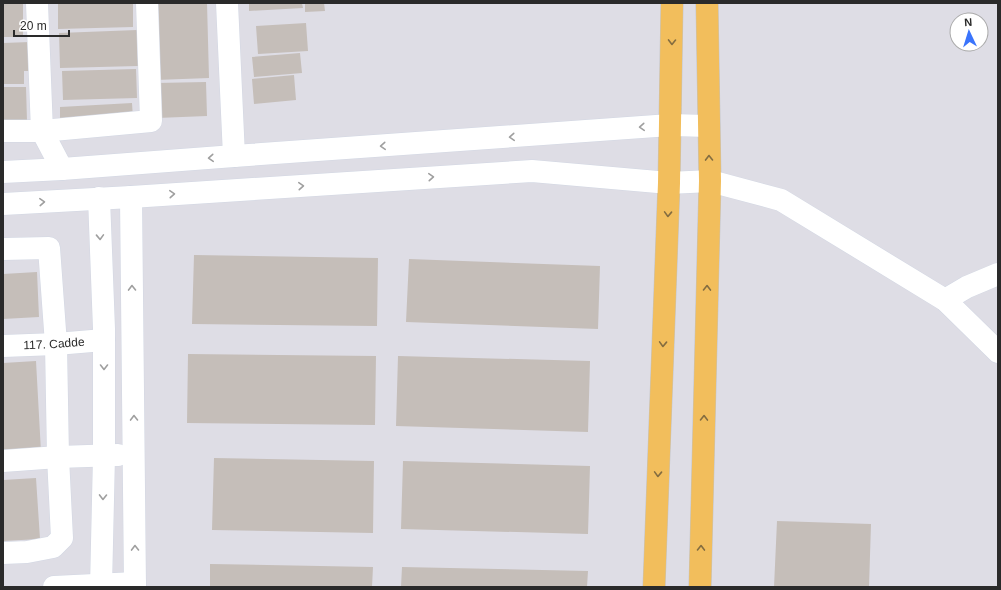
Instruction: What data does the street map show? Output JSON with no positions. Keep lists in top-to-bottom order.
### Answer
{
  "streets": {
    "street": ["117. Cadde"]
  },
  "scale_bar": "20 m",
  "north": "top"
}
